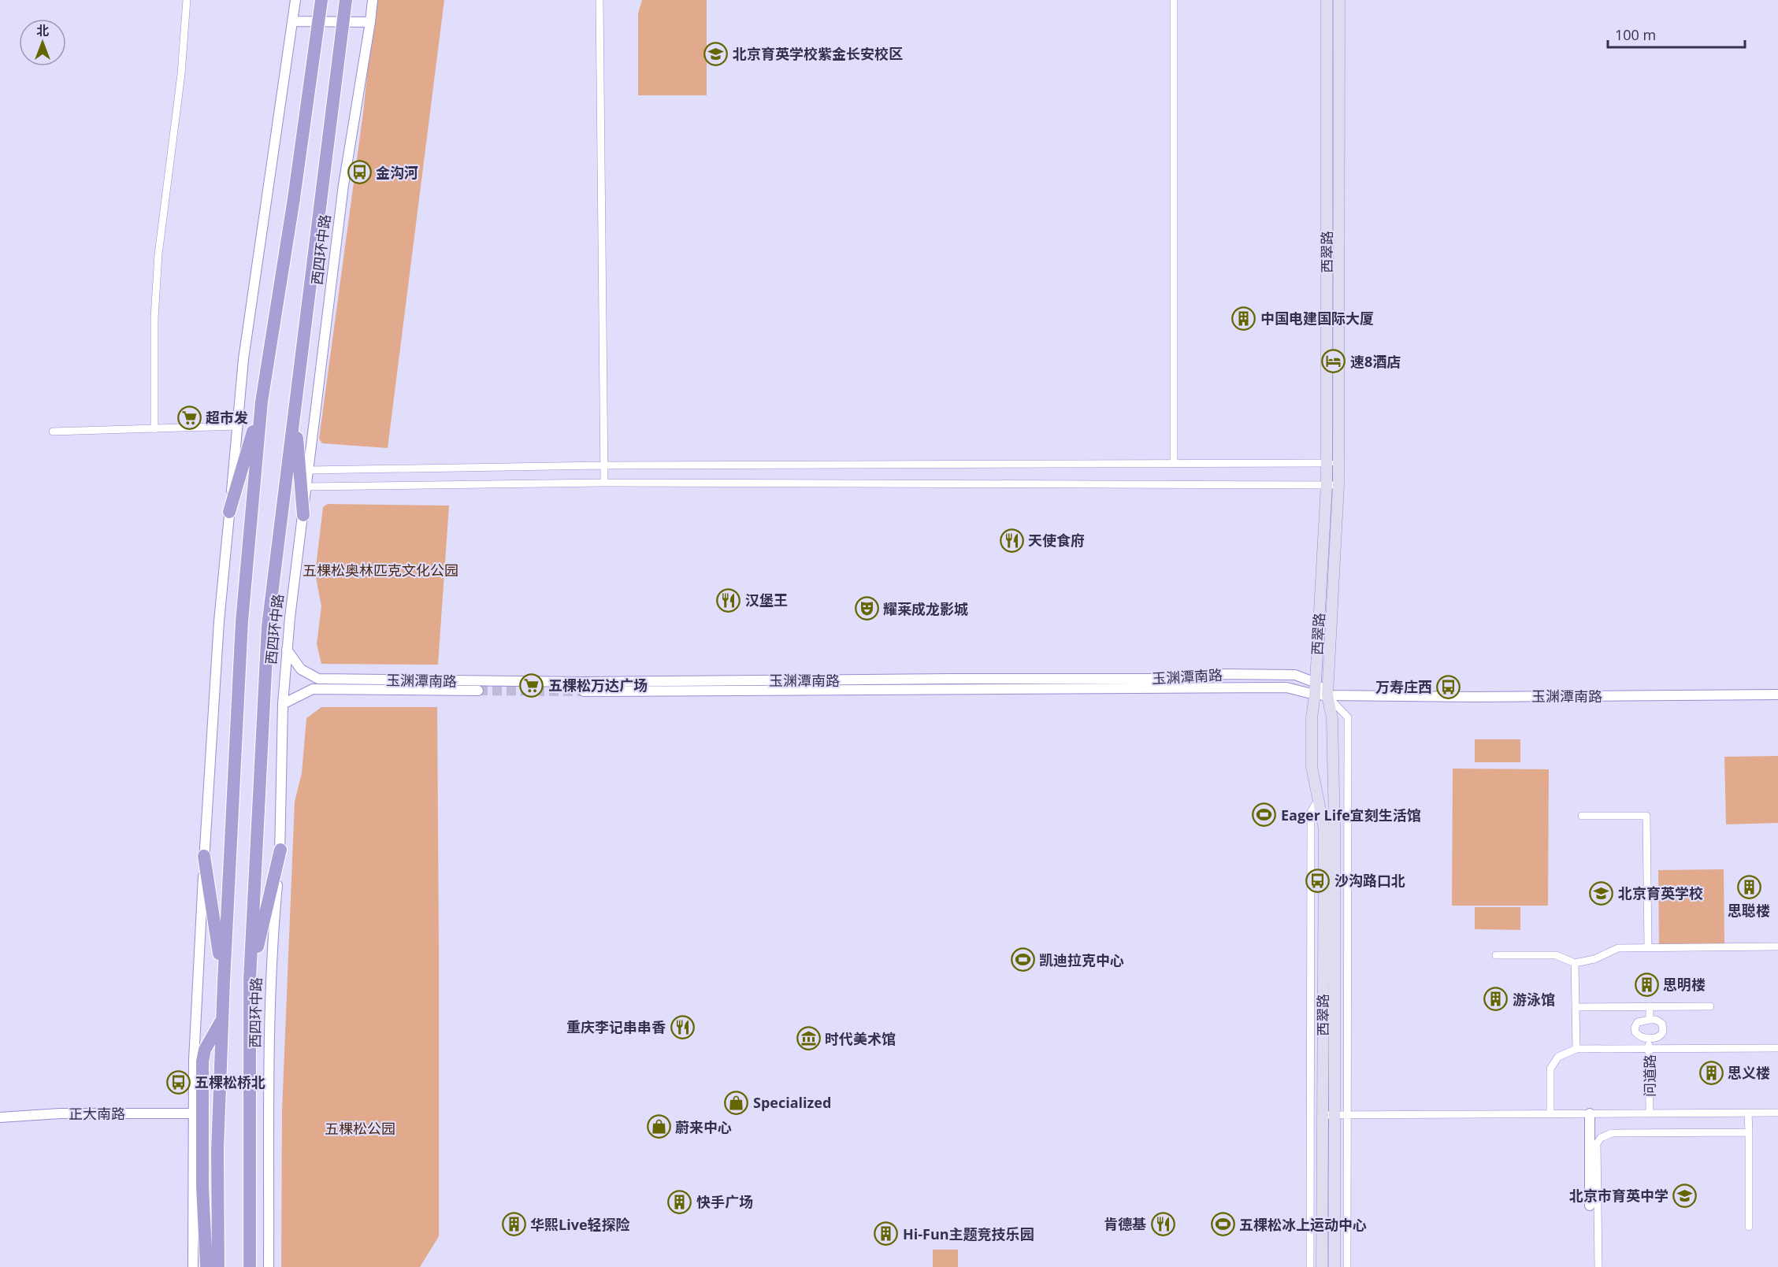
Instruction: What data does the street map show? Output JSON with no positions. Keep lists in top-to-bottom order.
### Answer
{
  "streets": {
    "highway": ["西四环中路"],
    "main road": ["西翠路"],
    "street": ["玉渊潭南路", "问道路", "正大南路"]
  },
  "crossings": [
    ["西四环中路", "玉渊潭南路"],
    ["西翠路", "玉渊潭南路"]
  ],
  "parks": ["五棵松奥林匹克文化公园", "五棵松公园"],
  "places": {
    "school or university": ["北京育英学校紫金长安校区", "北京育英学校", "北京市育英中学"],
    "bus stop": [
      "金沟河",
      "万寿庄西",
      "沙沟路口北",
      "五棵松桥北"
    ],
    "building": [
      "中国电建国际大厦",
      "思聪楼",
      "思明楼",
      "游泳馆",
      "思义楼",
      "快手广场",
      "华熙Live轻探险",
      "Hi-Fun主题竞技乐园"
    ],
    "hotel": ["速8酒店"],
    "supermarket": ["超市发", "五棵松万达广场"],
    "restaurant": [
      "天使食府",
      "汉堡王",
      "重庆李记串串香",
      "肯德基"
    ],
    "theatre": ["耀莱成龙影城"],
    "sports": ["Eager Life宜刻生活馆", "凯迪拉克中心", "五棵松冰上运动中心"],
    "museum": ["时代美术馆"],
    "shop": ["Specialized", "蔚来中心"]
  },
  "scale_bar": "100 m",
  "north": "top"
}
